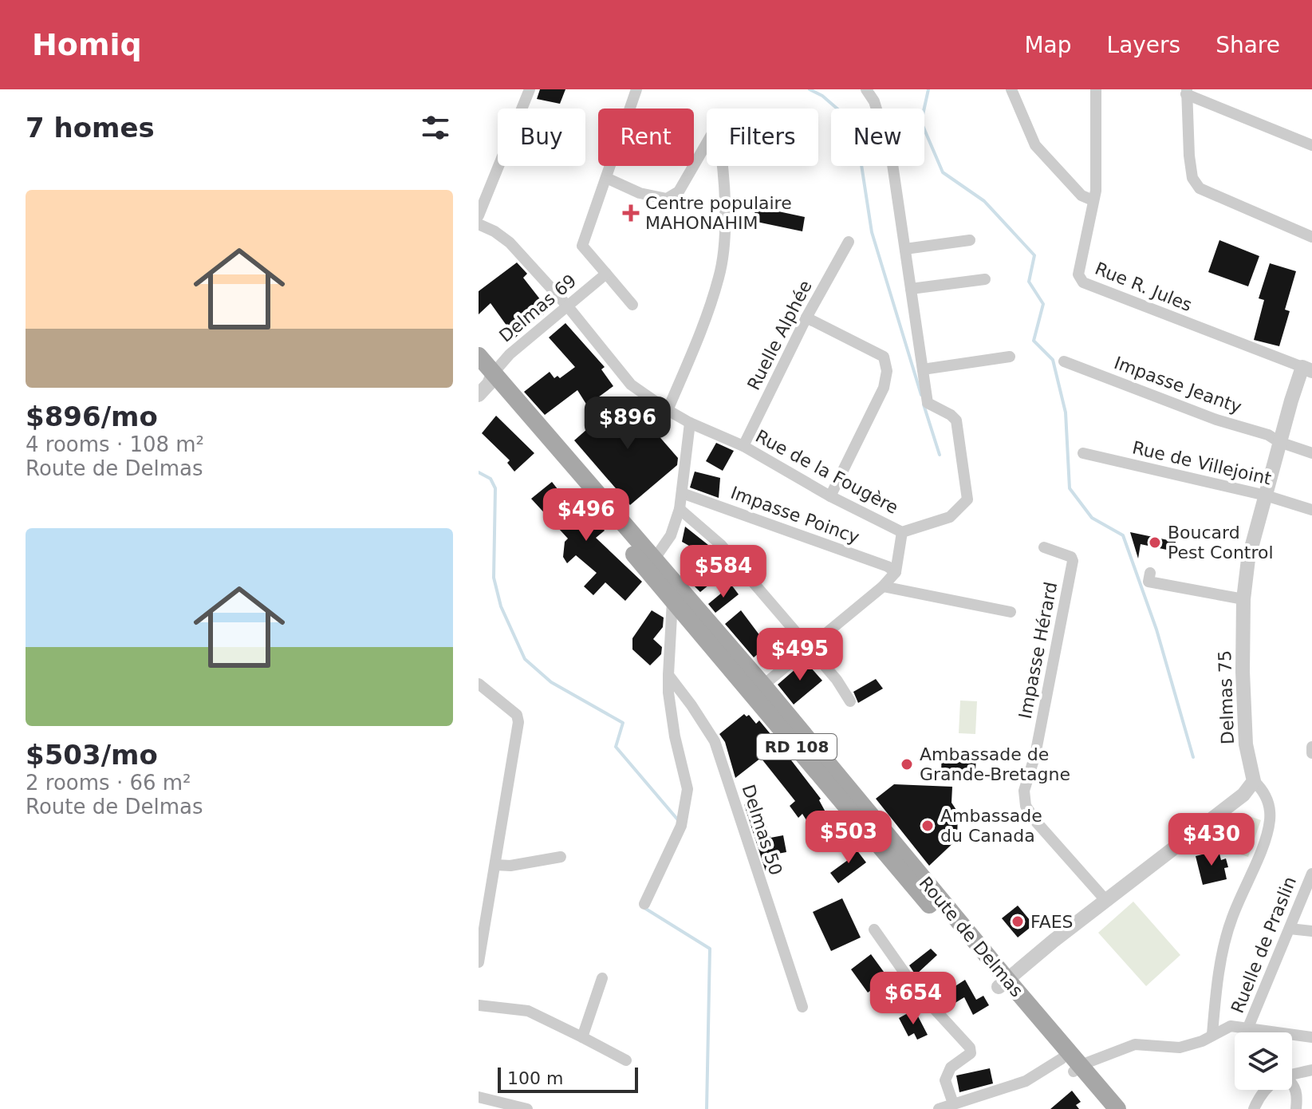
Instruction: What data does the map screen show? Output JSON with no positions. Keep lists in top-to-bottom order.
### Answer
{
  "streets": {
    "main road": ["RD 108", "Route de Delmas"],
    "street": [
      "Rue R. Jules",
      "Delmas 69",
      "Ruelle Alphée",
      "Impasse Jeanty",
      "Rue de Villejoint",
      "Rue de la Fougère",
      "Impasse Poincy",
      "Impasse Hérard",
      "Delmas 75",
      "Delmas 50",
      "Ruelle de Praslin"
    ]
  },
  "crossings": [
    ["Rue R. Jules", "Delmas 75"],
    ["Delmas 69", "Rue de la Fougère"],
    ["Delmas 69", "Route de Delmas"],
    ["Ruelle Alphée", "Rue de la Fougère"],
    ["Impasse Jeanty", "Delmas 75"],
    ["Rue de Villejoint", "Delmas 75"]
  ],
  "places": {
    "health": ["Centre populaire MAHONAHIM"],
    "other": [
      "Boucard Pest Control",
      "Ambassade de Grande-Bretagne",
      "Ambassade du Canada",
      "FAES"
    ]
  },
  "scale_bar": "100 m",
  "page": {
    "header": "Homiq",
    "nav": ["Map", "Layers", "Share"],
    "heading": "7 homes",
    "chip": [
      "Buy",
      "Rent",
      "Filters",
      "New"
    ],
    "list": [
      {
        "name": "$896/mo",
        "note": "4 rooms · 108 m² · Route de Delmas"
      },
      {
        "name": "$503/mo",
        "note": "2 rooms · 66 m² · Route de Delmas"
      }
    ],
    "price": [
      "$896",
      "$496",
      "$584",
      "$495",
      "$503",
      "$430",
      "$654"
    ],
    "scale": "100 m"
  }
}
